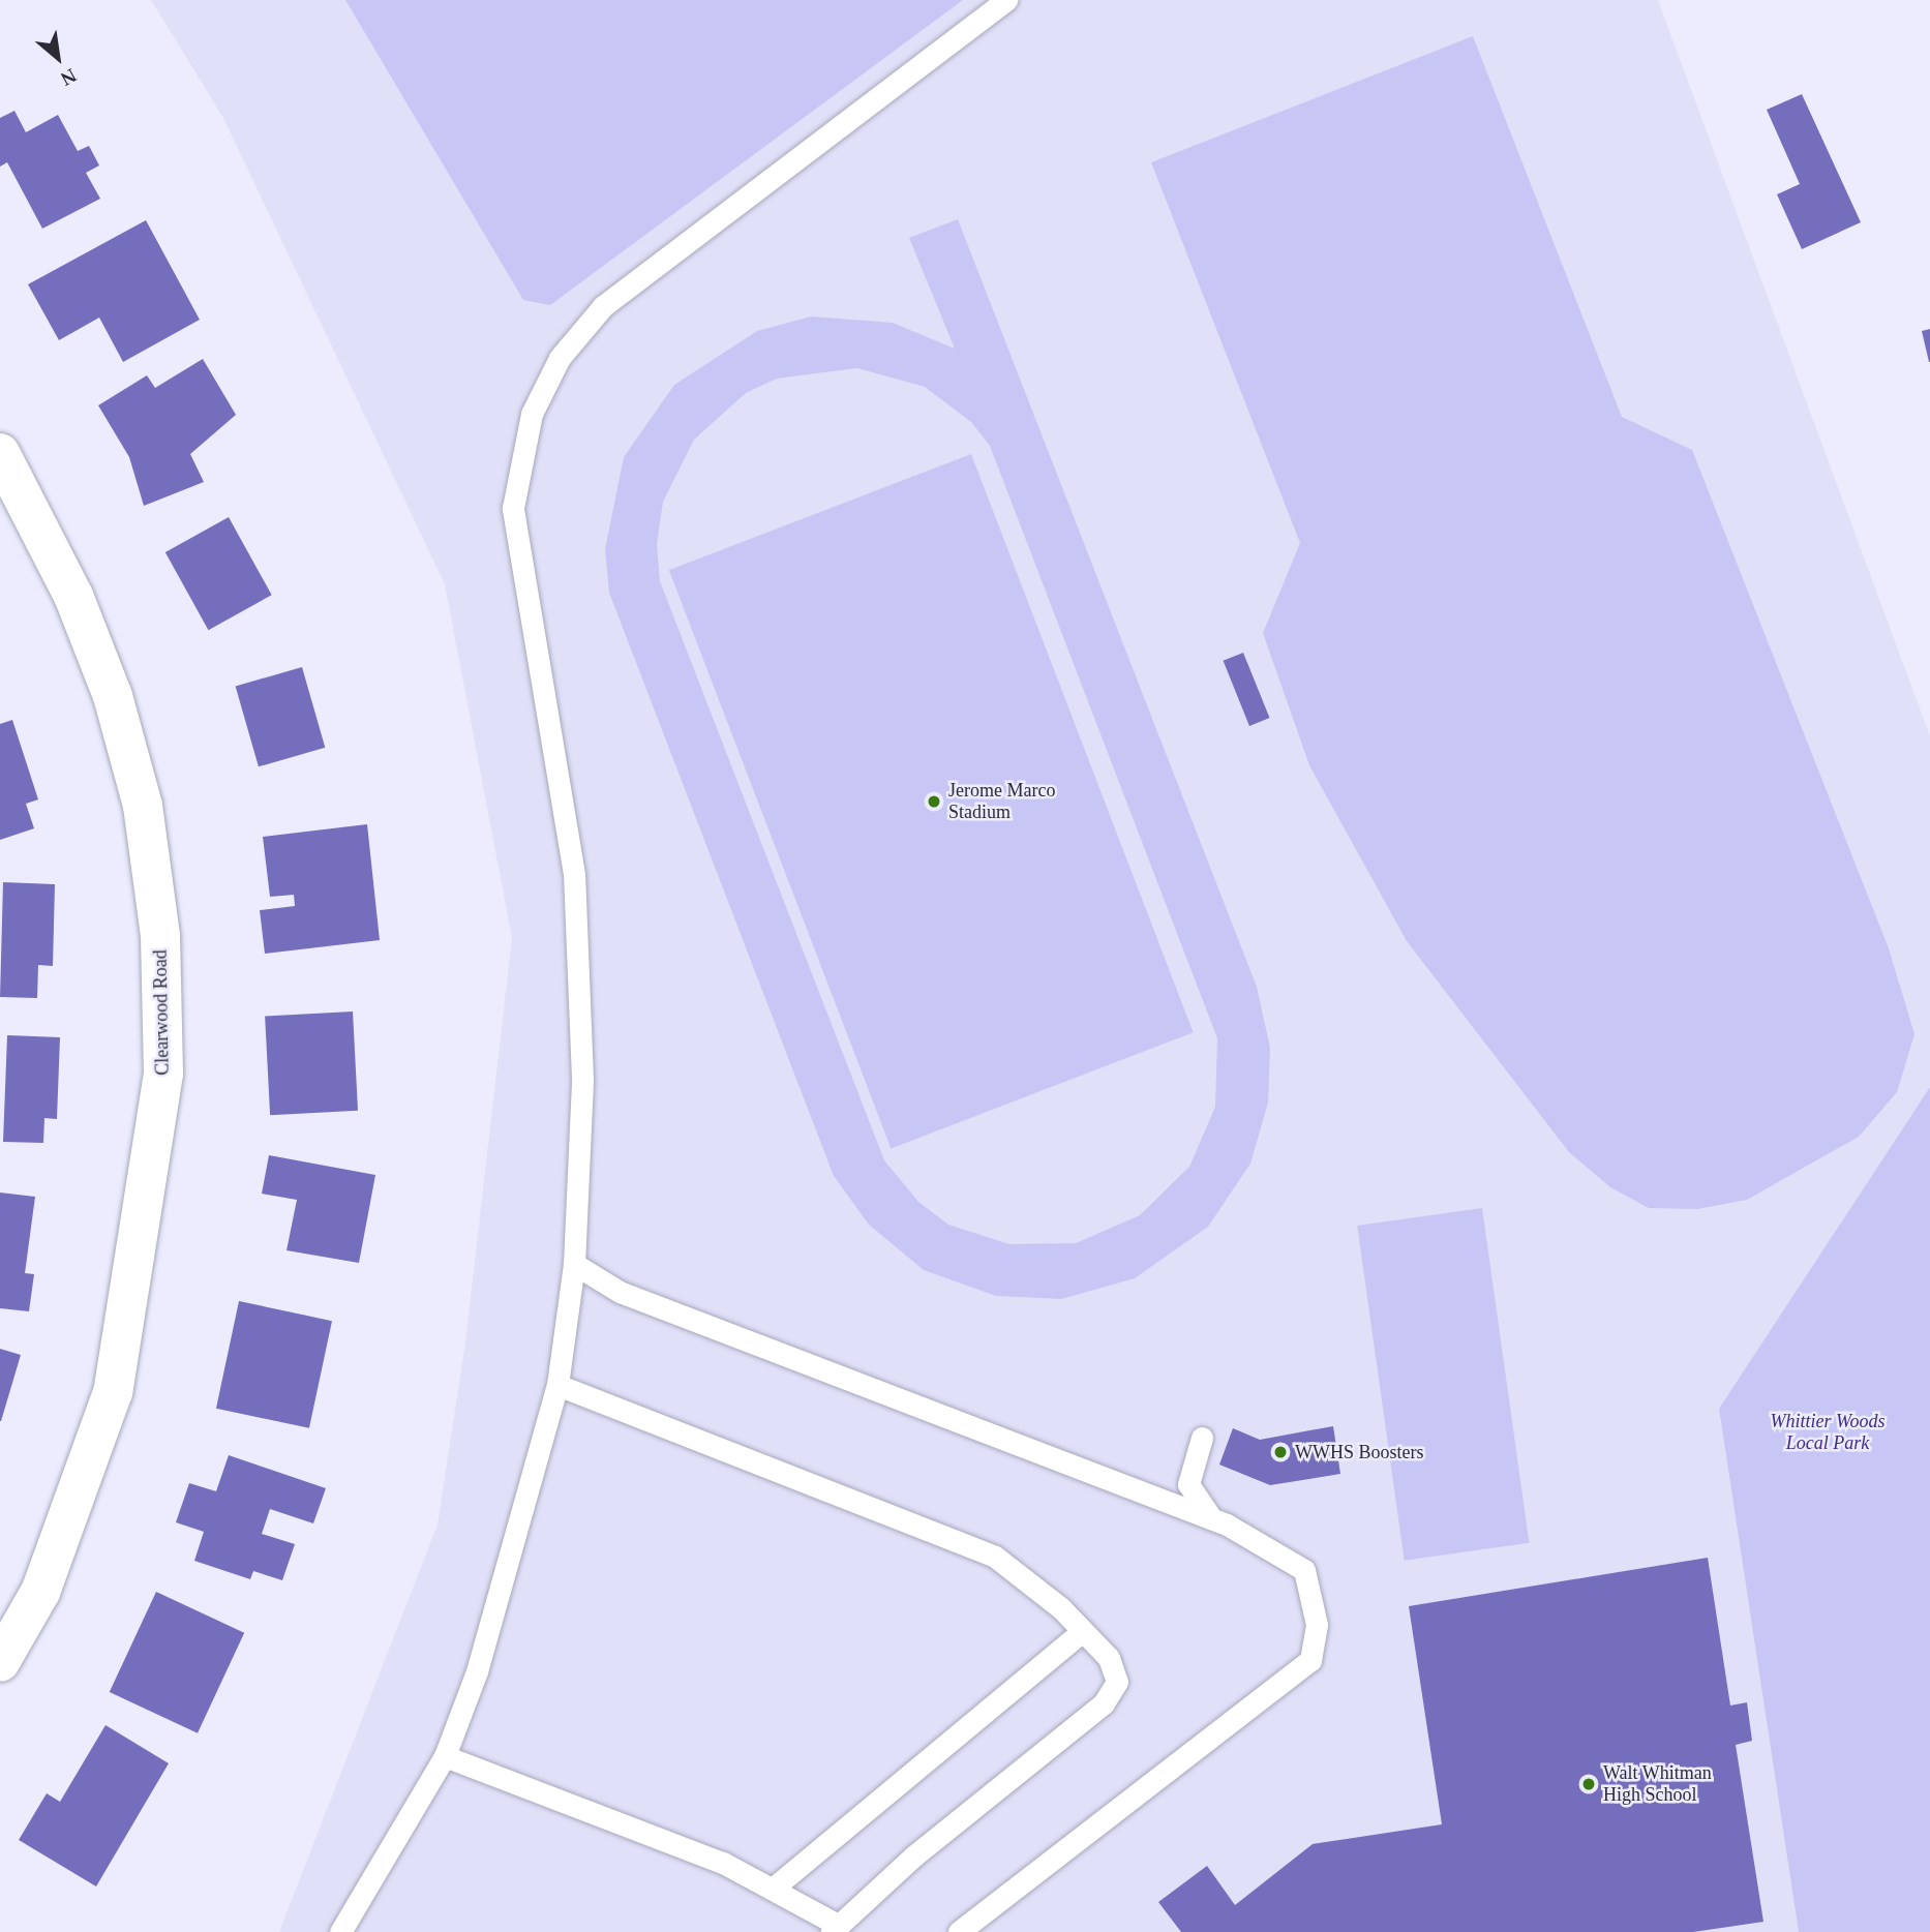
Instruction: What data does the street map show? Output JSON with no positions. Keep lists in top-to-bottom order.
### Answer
{
  "streets": {
    "street": ["Clearwood Road"]
  },
  "parks": ["Whittier Woods Local Park"],
  "places": ["Jerome Marco Stadium", "WWHS Boosters", "Walt Whitman High School"],
  "north": "bottom right"
}
